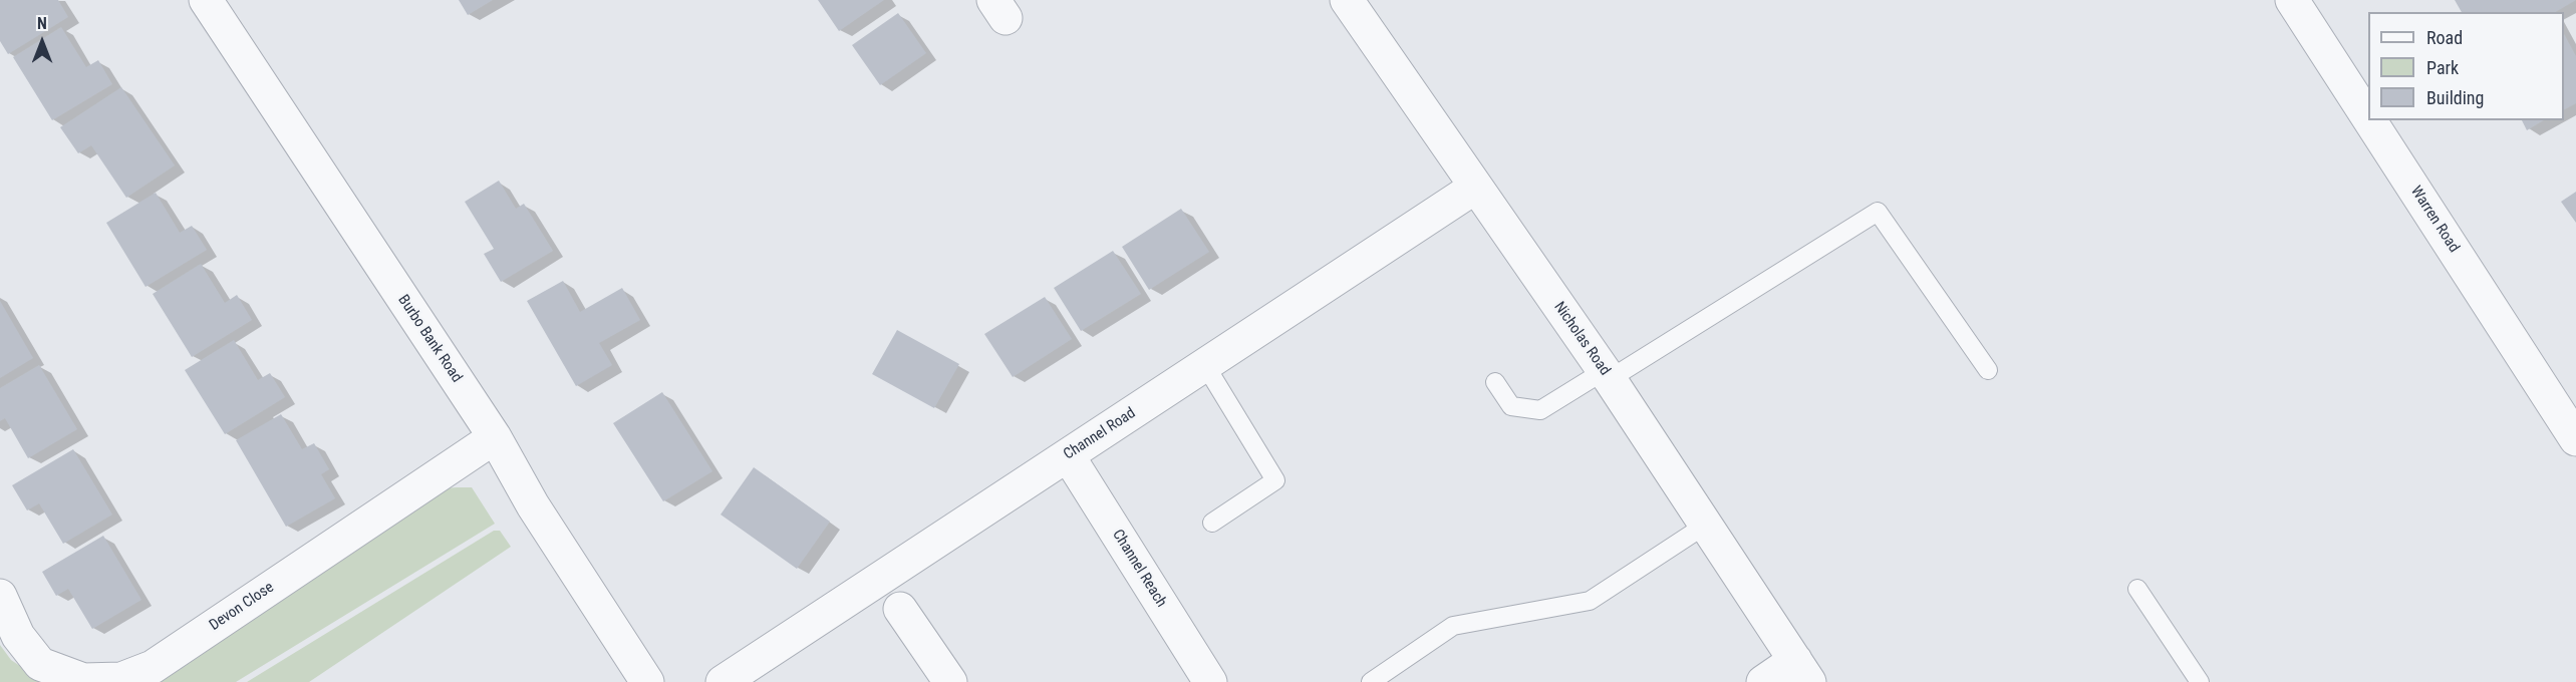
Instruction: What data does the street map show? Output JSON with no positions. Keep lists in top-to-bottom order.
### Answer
{
  "streets": {
    "street": [
      "Warren Road",
      "Burbo Bank Road",
      "Nicholas Road",
      "Channel Road",
      "Channel Reach",
      "Devon Close"
    ]
  },
  "crossings": [
    ["Burbo Bank Road", "Devon Close"],
    ["Nicholas Road", "Channel Road"],
    ["Channel Road", "Channel Reach"]
  ],
  "legend": ["Road", "Park", "Building"],
  "north": "top"
}
